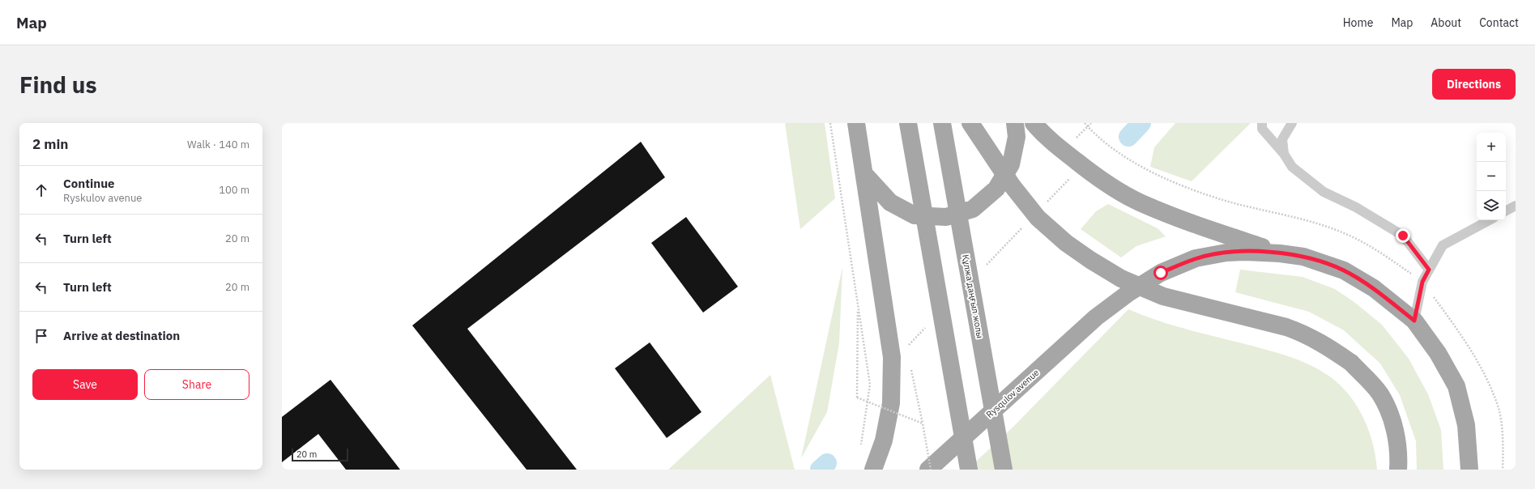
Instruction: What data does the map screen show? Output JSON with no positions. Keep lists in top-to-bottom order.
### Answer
{
  "streets": {
    "main road": ["Құлжа даңғыл жолы"]
  },
  "scale_bar": "20 m",
  "page": {
    "header": "Map",
    "nav": [
      "Home",
      "Map",
      "About",
      "Contact"
    ],
    "buttons": [
      "Directions",
      ["Save", "Share"]
    ],
    "title": "Find us",
    "heading": ["2 min", "Walk · 140 m"],
    "map_buttons": ["+", "−"],
    "list": [
      ["Continue", "Ryskulov avenue", "100 m"],
      ["Turn left", "20 m"],
      ["Turn left", "20 m"],
      "Arrive at destination"
    ],
    "scale": "20 m"
  }
}
